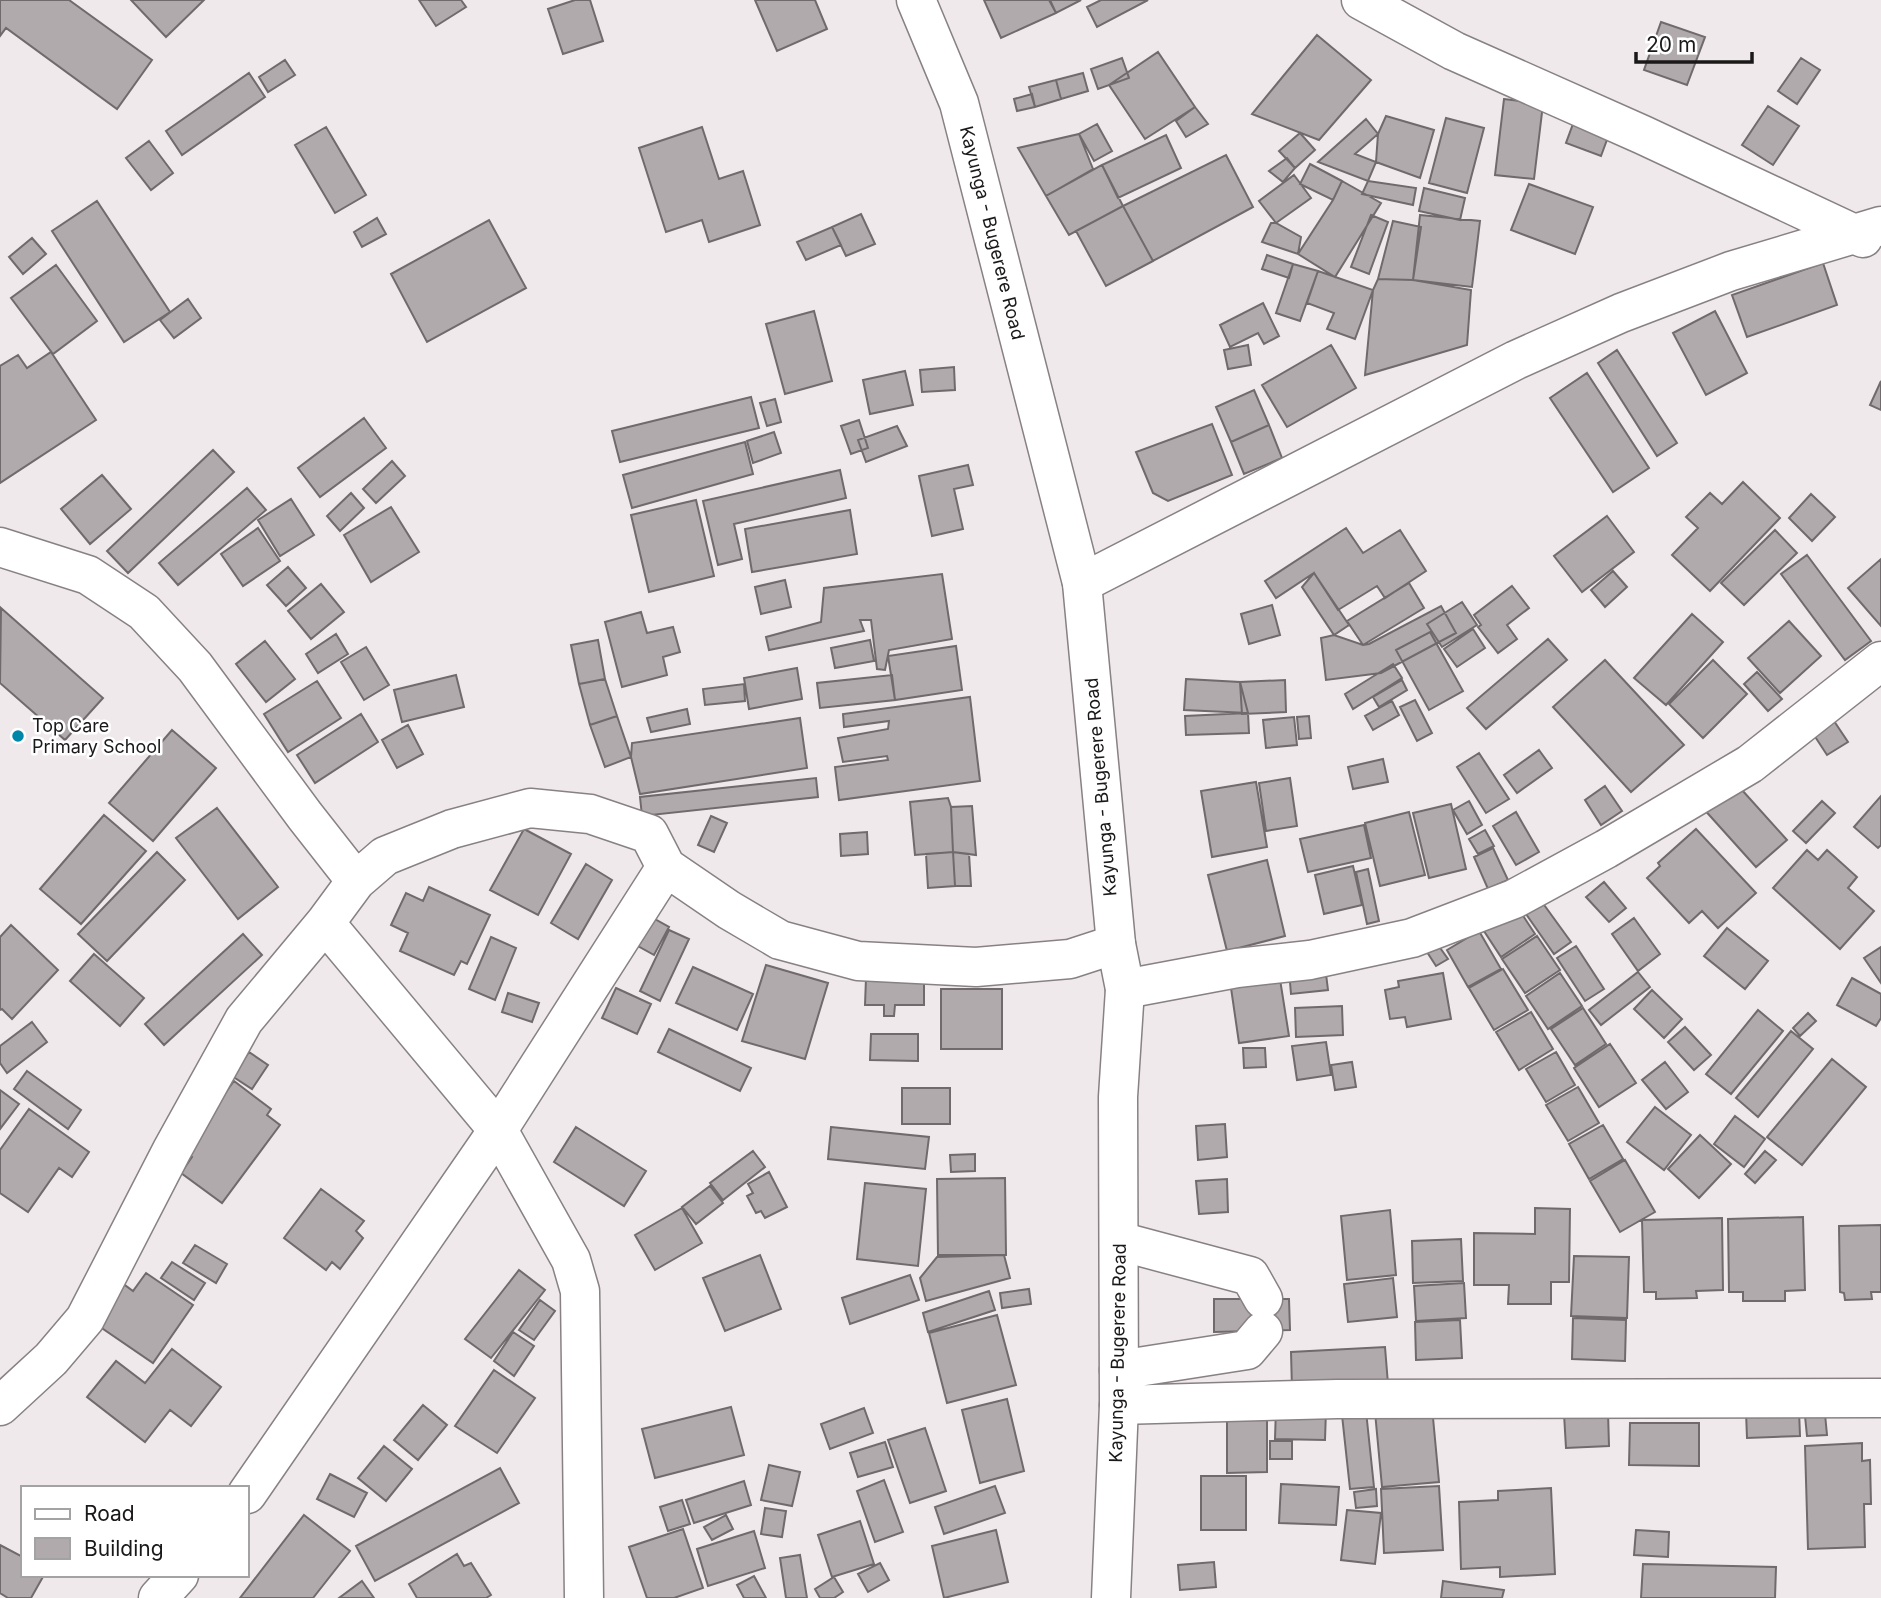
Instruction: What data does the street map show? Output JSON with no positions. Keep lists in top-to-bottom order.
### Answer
{
  "streets": {
    "street": ["Kayunga - Bugerere Road"]
  },
  "places": ["Top Care Primary School"],
  "legend": ["Road", "Building"],
  "scale_bar": "20 m"
}
